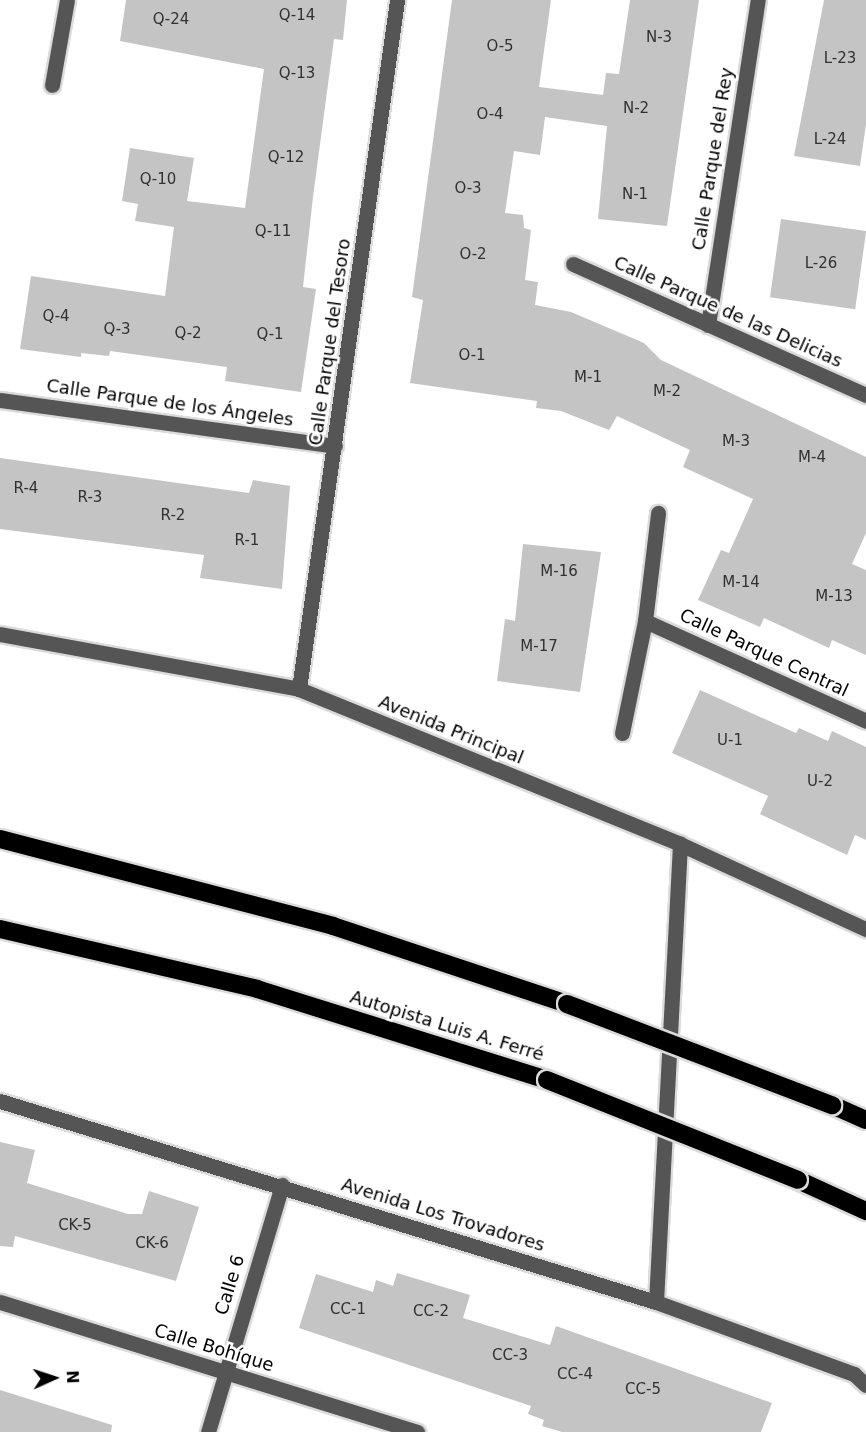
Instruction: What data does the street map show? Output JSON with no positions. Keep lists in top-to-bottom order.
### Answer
{
  "streets": {
    "highway": ["Autopista Luis A. Ferré"],
    "street": [
      "Calle Parque del Rey",
      "Calle Parque de las Delicias",
      "Calle Parque del Tesoro",
      "Calle Parque de los Ángeles",
      "Calle Parque Central",
      "Avenida Principal",
      "Avenida Los Trovadores",
      "Calle 6",
      "Calle Bohíque"
    ]
  },
  "crossings": [
    ["Calle Parque del Rey", "Calle Parque de las Delicias"],
    ["Calle Parque del Tesoro", "Calle Parque de los Ángeles"],
    ["Calle Parque del Tesoro", "Avenida Principal"],
    ["Avenida Los Trovadores", "Calle 6"],
    ["Calle 6", "Calle Bohíque"]
  ],
  "house_numbers": [
    "Q-14",
    "Q-24",
    "N-3",
    "O-5",
    "L-23",
    "Q-13",
    "N-2",
    "O-4",
    "L-24",
    "Q-12",
    "Q-10",
    "O-3",
    "N-1",
    "Q-11",
    "O-2",
    "L-26",
    "Q-4",
    "Q-3",
    "Q-2",
    "Q-1",
    "O-1",
    "M-1",
    "M-2",
    "M-3",
    "M-4",
    "R-4",
    "R-3",
    "R-2",
    "R-1",
    "M-16",
    "M-14",
    "M-13",
    "M-17",
    "U-1",
    "U-2",
    "CK-5",
    "CK-6",
    "CC-1",
    "CC-2",
    "CC-3",
    "CC-4",
    "CC-5"
  ],
  "north": "right"
}
